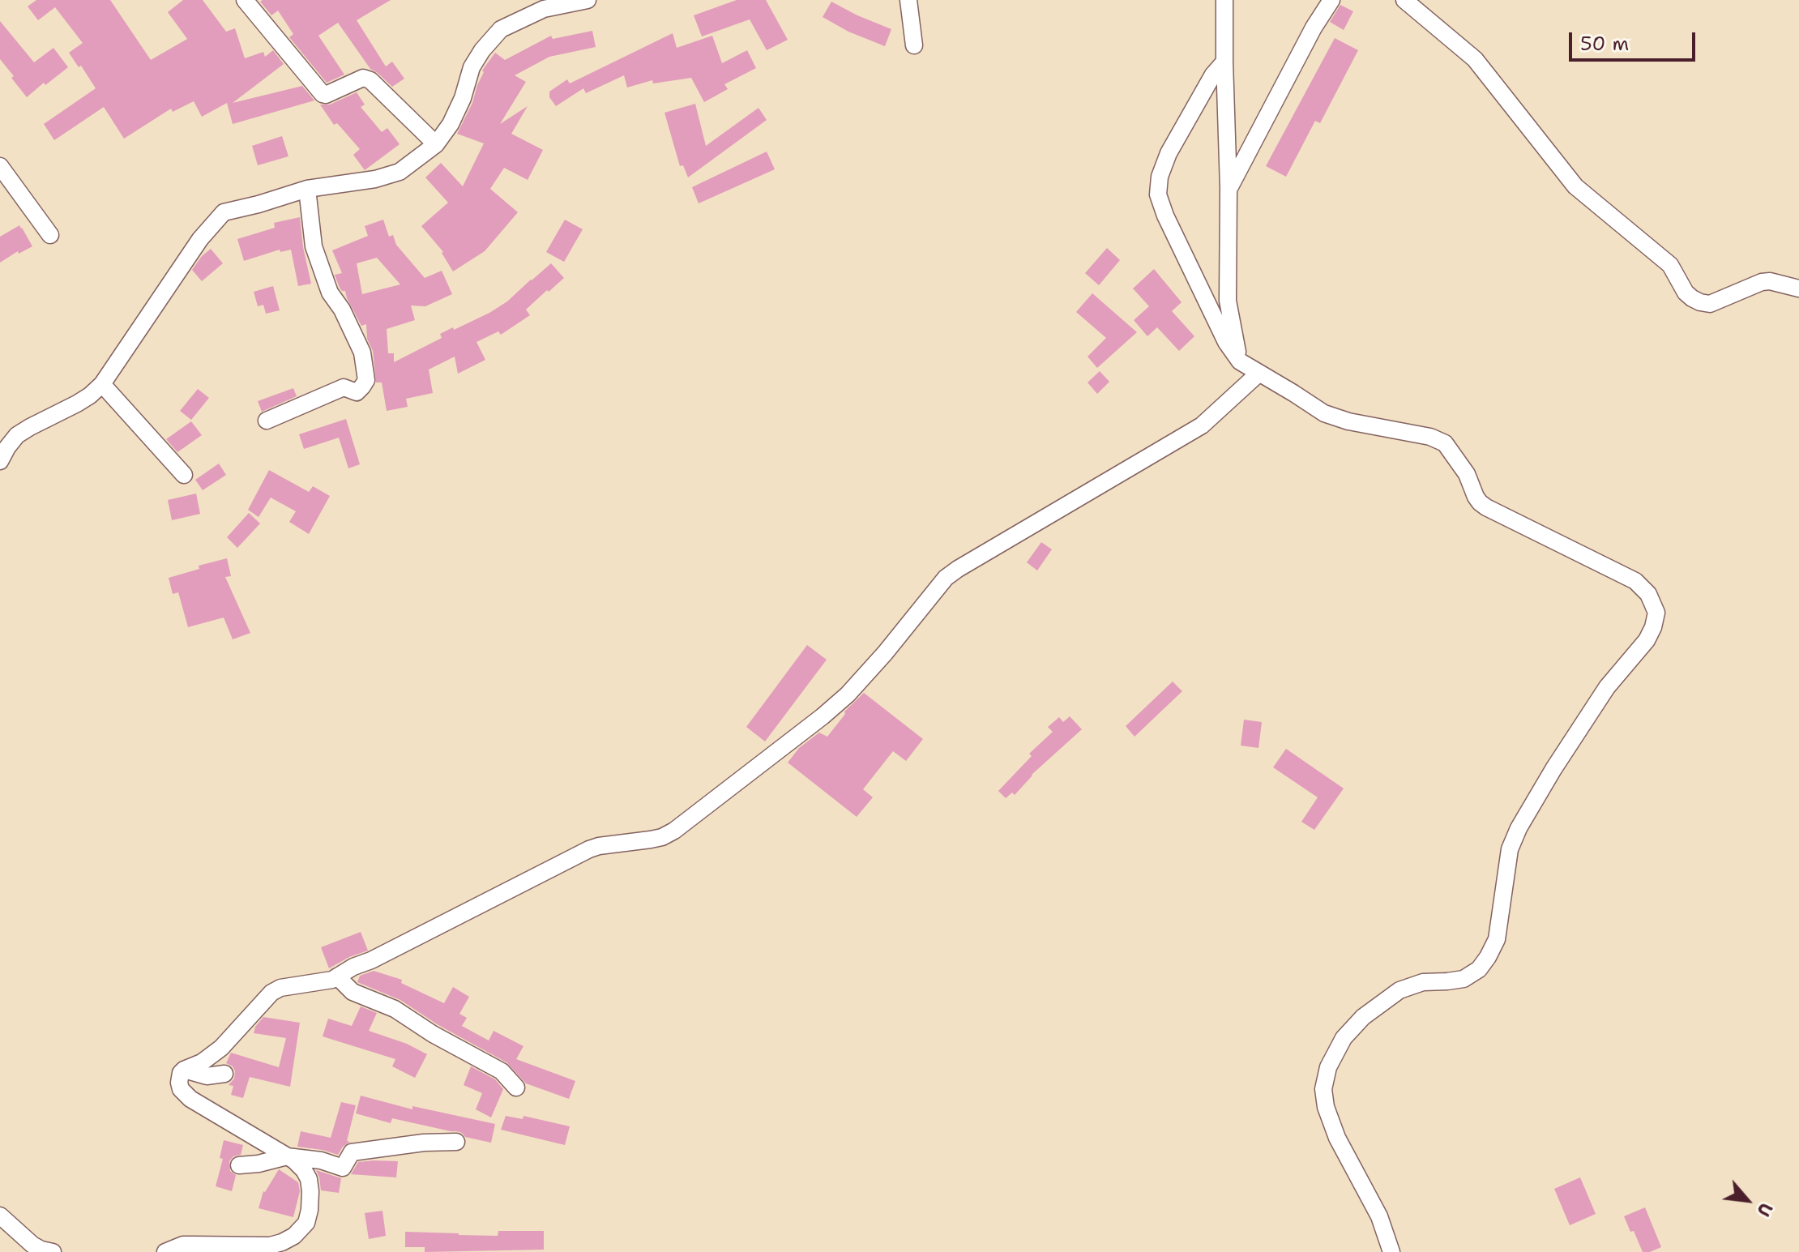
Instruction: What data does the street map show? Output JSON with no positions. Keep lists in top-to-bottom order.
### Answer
{
  "scale_bar": "50 m",
  "north": "bottom right"
}
